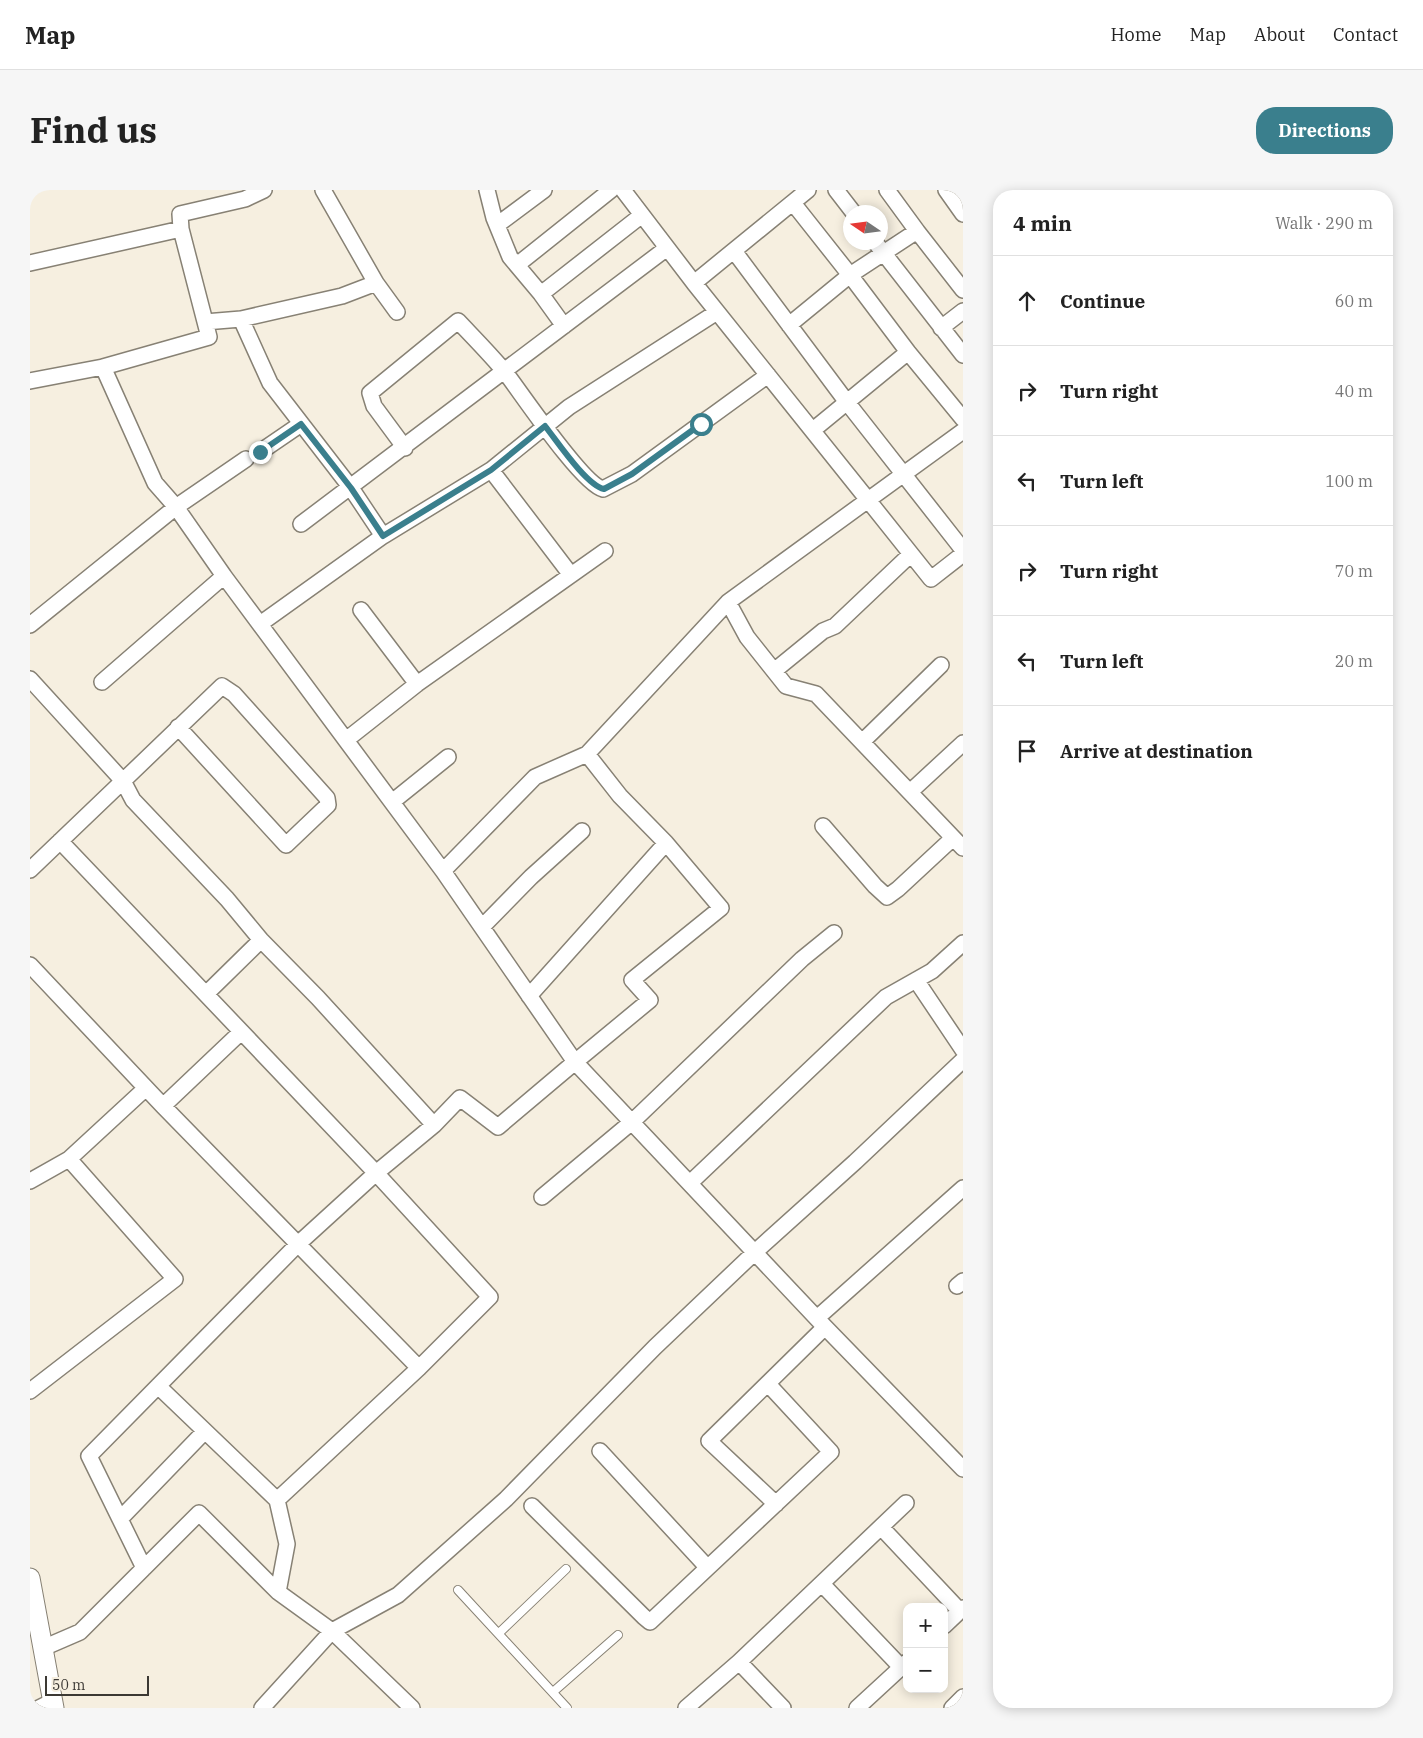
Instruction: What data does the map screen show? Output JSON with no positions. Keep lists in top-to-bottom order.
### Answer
{
  "scale_bar": "50 m",
  "north": "left",
  "page": {
    "header": "Map",
    "nav": [
      "Home",
      "Map",
      "About",
      "Contact"
    ],
    "title": "Find us",
    "buttons": "Directions",
    "heading": ["4 min", "Walk · 290 m"],
    "list": [
      ["Continue", "60 m"],
      ["Turn right", "40 m"],
      ["Turn left", "100 m"],
      ["Turn right", "70 m"],
      ["Turn left", "20 m"],
      "Arrive at destination"
    ],
    "map_buttons": ["+", "−"],
    "scale": "50 m"
  }
}
